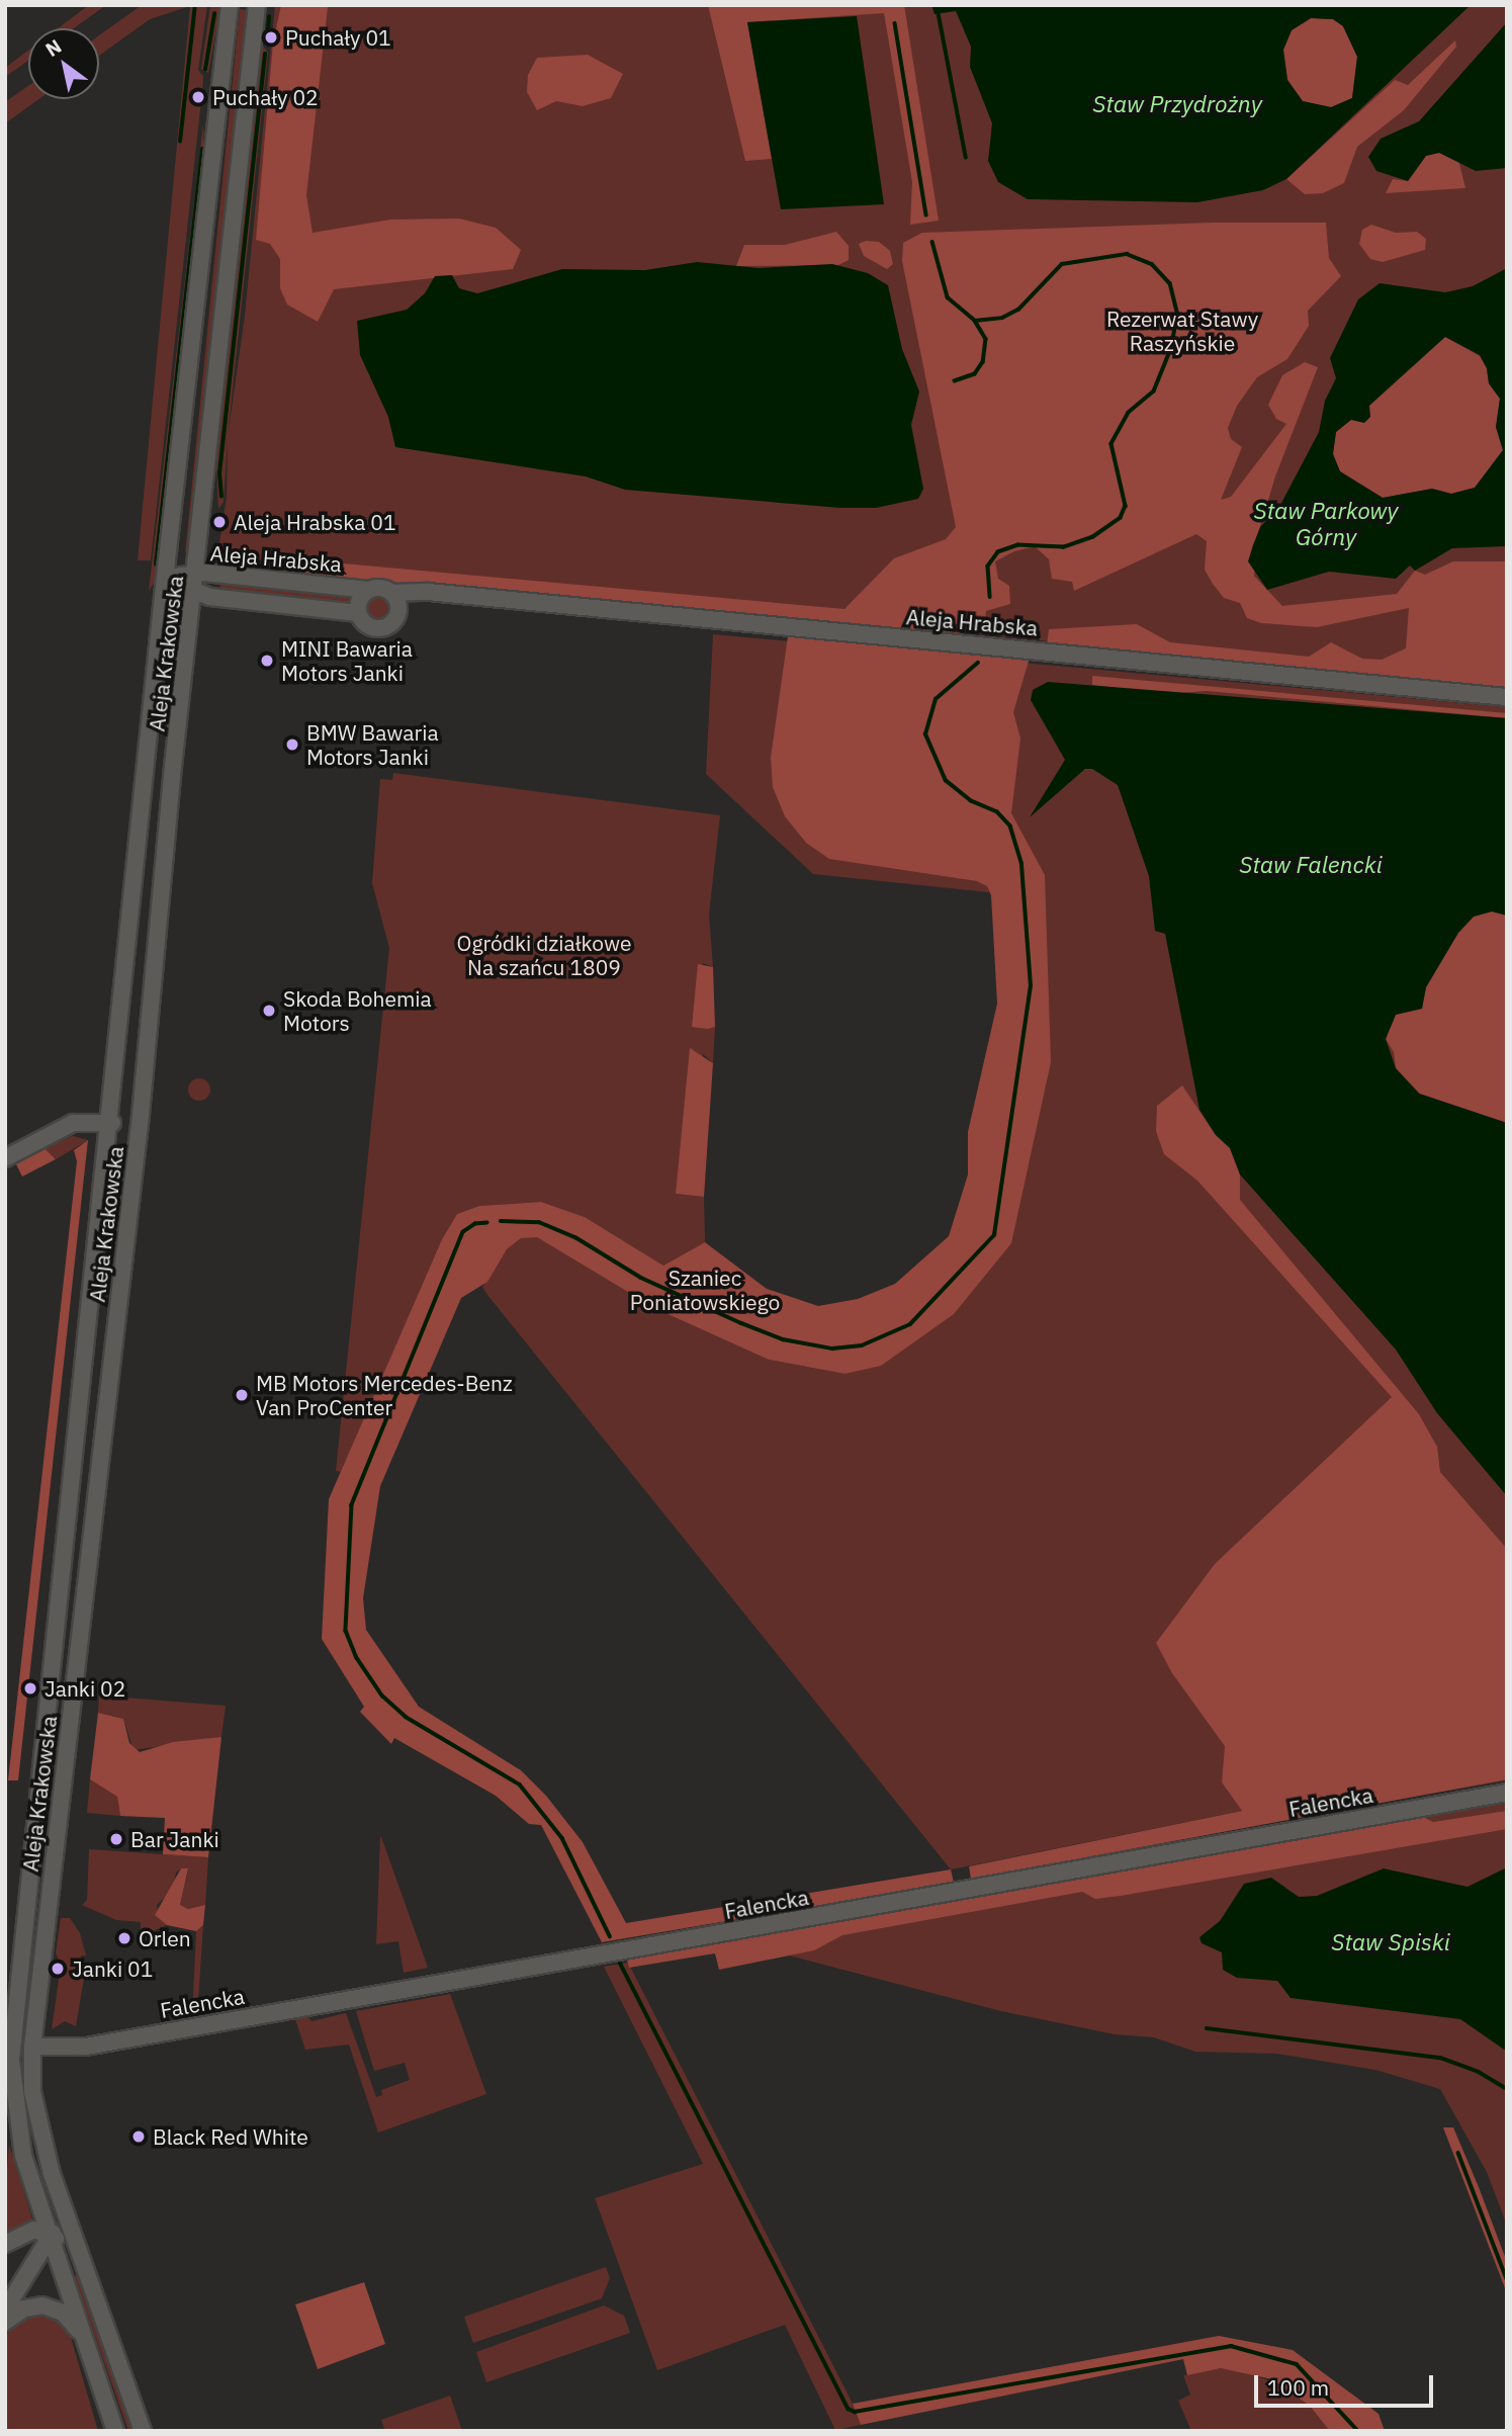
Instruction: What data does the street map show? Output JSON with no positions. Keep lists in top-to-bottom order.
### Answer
{
  "streets": {
    "main road": ["Aleja Hrabska", "Aleja Krakowska", "Falencka"]
  },
  "crossings": [
    ["Aleja Hrabska", "Aleja Krakowska"],
    ["Aleja Krakowska", "Falencka"]
  ],
  "water": [
    "Staw Przydrożny",
    "Staw Parkowy Górny",
    "Staw Falencki",
    "Staw Spiski"
  ],
  "parks": ["Rezerwat Stawy Raszyńskie", "Ogródki działkowe Na szańcu 1809", "Szaniec Poniatowskiego"],
  "places": [
    "Puchały 01",
    "Puchały 02",
    "Aleja Hrabska 01",
    "MINI Bawaria Motors Janki",
    "BMW Bawaria Motors Janki",
    "Skoda Bohemia Motors",
    "MB Motors Mercedes-Benz Van ProCenter",
    "Janki 02",
    "Bar Janki",
    "Orlen",
    "Janki 01",
    "Black Red White"
  ],
  "scale_bar": "100 m",
  "north": "top left"
}
